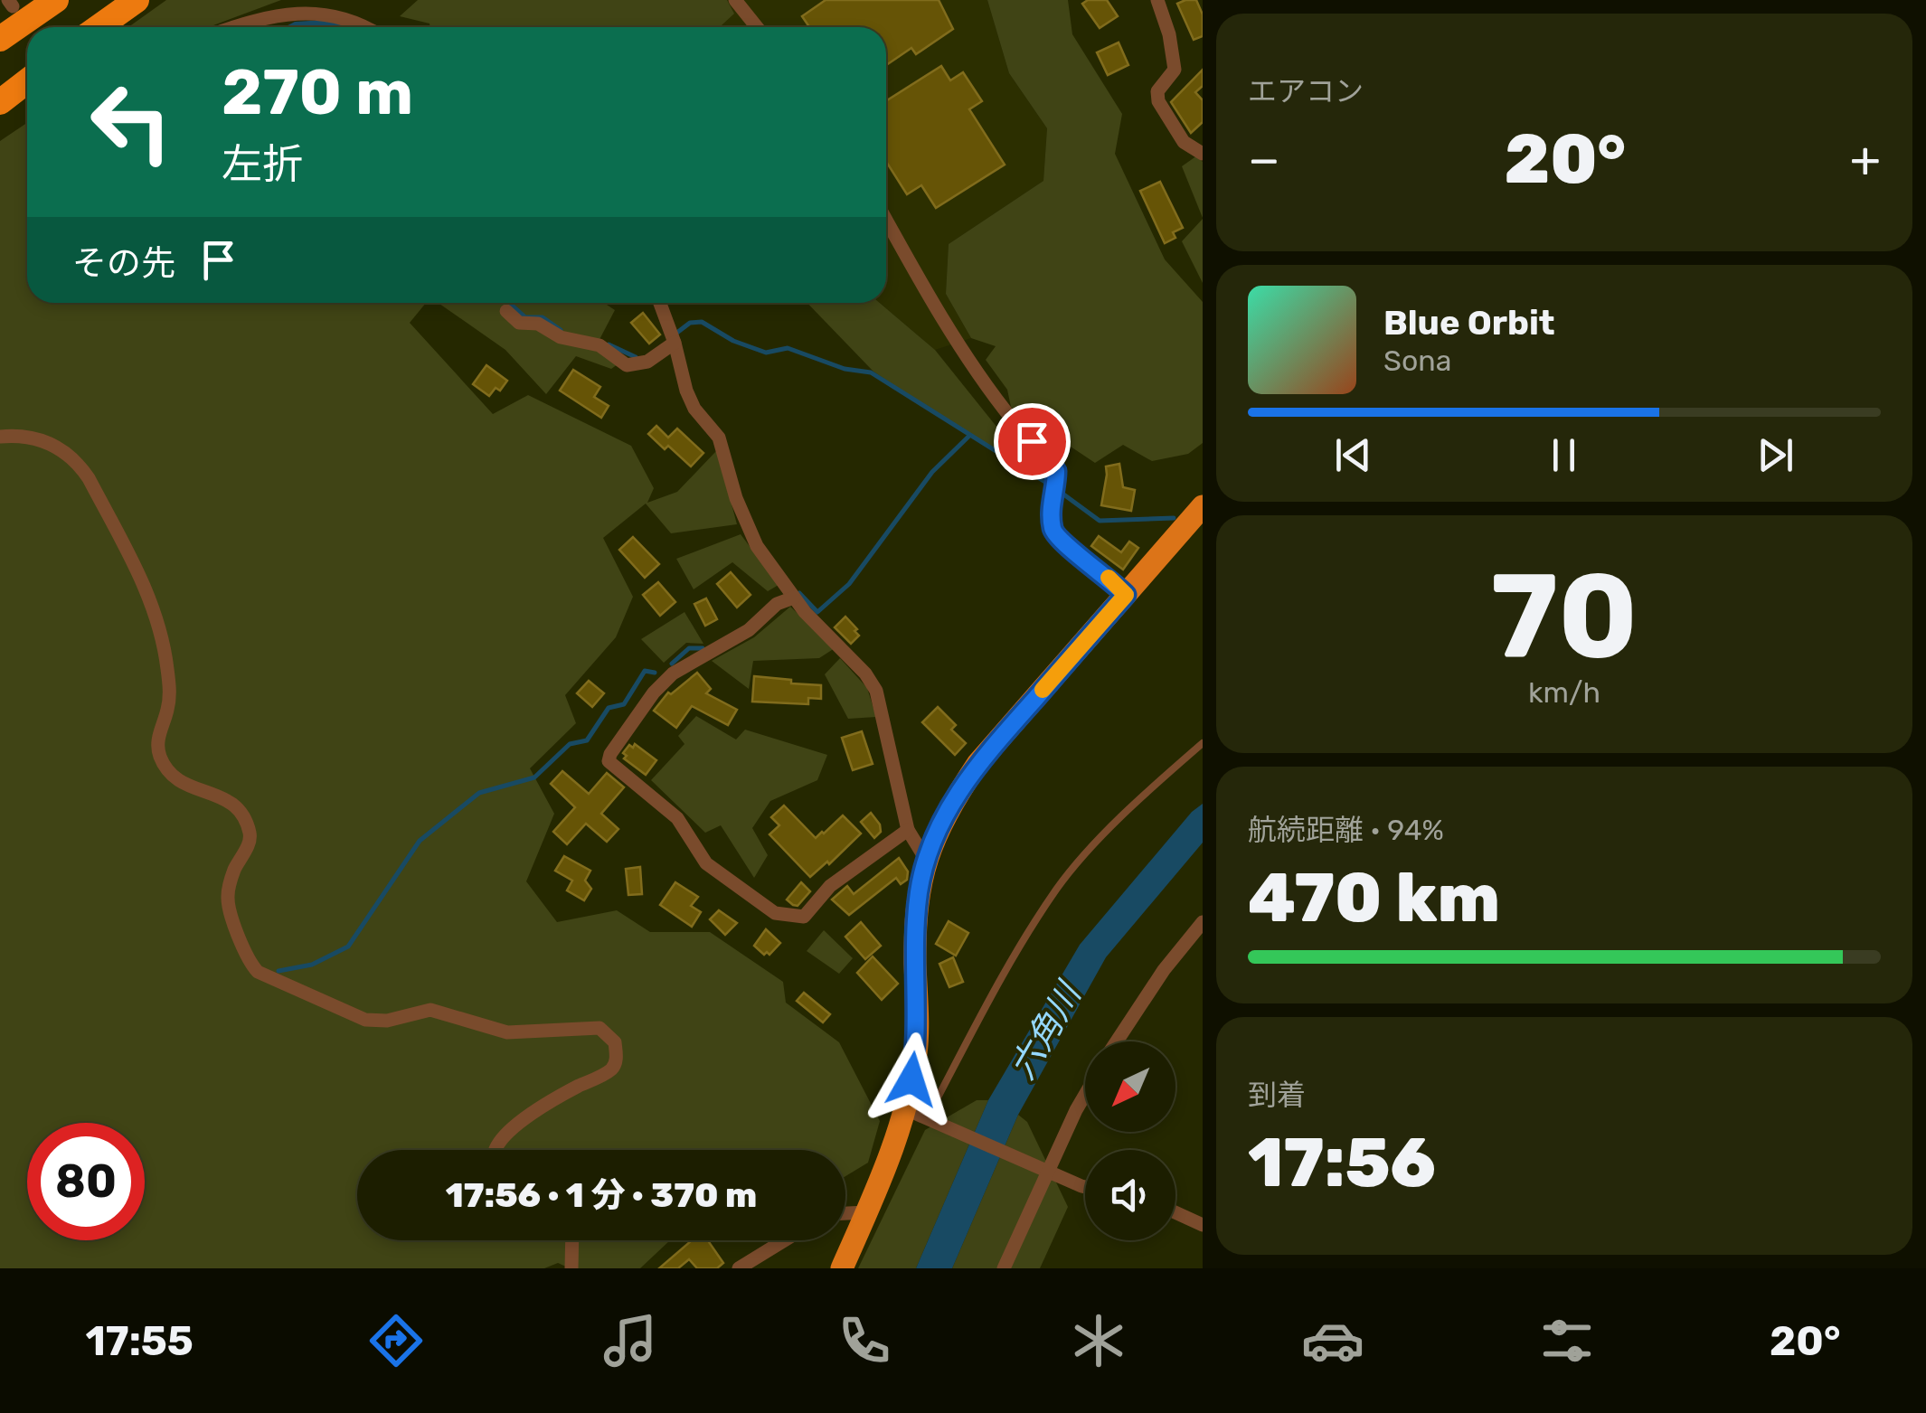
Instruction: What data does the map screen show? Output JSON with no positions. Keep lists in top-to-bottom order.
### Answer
{
  "water": ["六角川"],
  "north": "bottom left",
  "page": {
    "tile": [
      "エアコン",
      ["70", "km/h"],
      ["航続距離 · 94%", "470 km"],
      ["到着", "17:56"]
    ],
    "turn": ["270 m", "左折"],
    "heat": ["−", "20°", "+"],
    "then": "その先",
    "song": ["Blue Orbit", "Sona"],
    "limit": "80",
    "trip": "17:56 · 1 分 · 370 m",
    "tabs": ["17:55", "20°"]
  }
}
